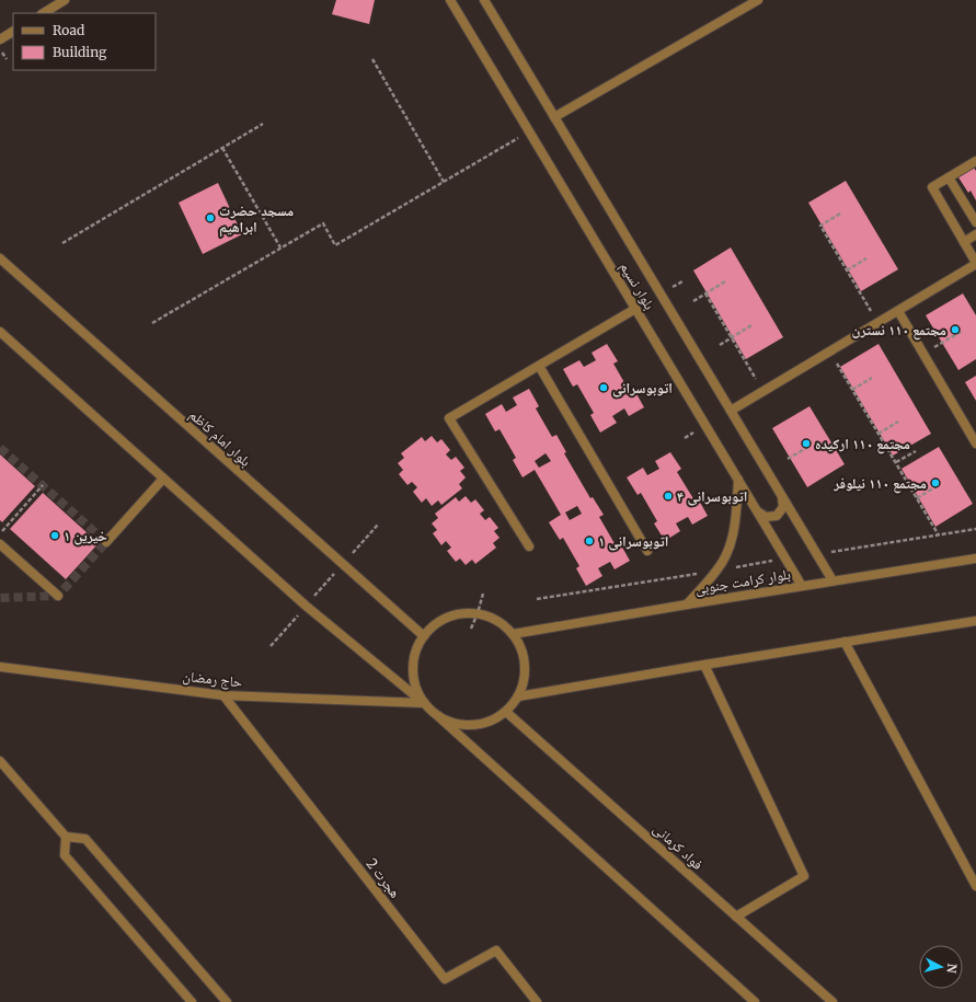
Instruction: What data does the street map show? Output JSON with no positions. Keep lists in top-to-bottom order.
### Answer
{
  "streets": {
    "street": [
      "بلوار نسیم",
      "بلوار امام کاظم",
      "بلوار کرامت جنوبی",
      "حاج رمضان",
      "فواد کرمانی",
      "هجرت 2"
    ]
  },
  "crossings": [
    ["بلوار نسیم", "بلوار کرامت جنوبی"],
    ["بلوار امام کاظم", "بلوار کرامت جنوبی"],
    ["بلوار امام کاظم", "حاج رمضان"],
    ["بلوار امام کاظم", "فواد کرمانی"],
    ["بلوار کرامت جنوبی", "حاج رمضان"],
    ["بلوار کرامت جنوبی", "فواد کرمانی"],
    ["حاج رمضان", "فواد کرمانی"],
    ["حاج رمضان", "هجرت 2"]
  ],
  "places": [
    "مسجد حضرت ابراهیم",
    "مجتمع ۱۱۰ نسترن",
    "اتوبوسرانی",
    "مجتمع ۱۱۰ ارکیده",
    "مجتمع ۱۱۰ نیلوفر",
    "اتوبوسرانی ۴",
    "خیرین ۱",
    "اتوبوسرانی ۱"
  ],
  "legend": ["Road", "Building"],
  "north": "right"
}
